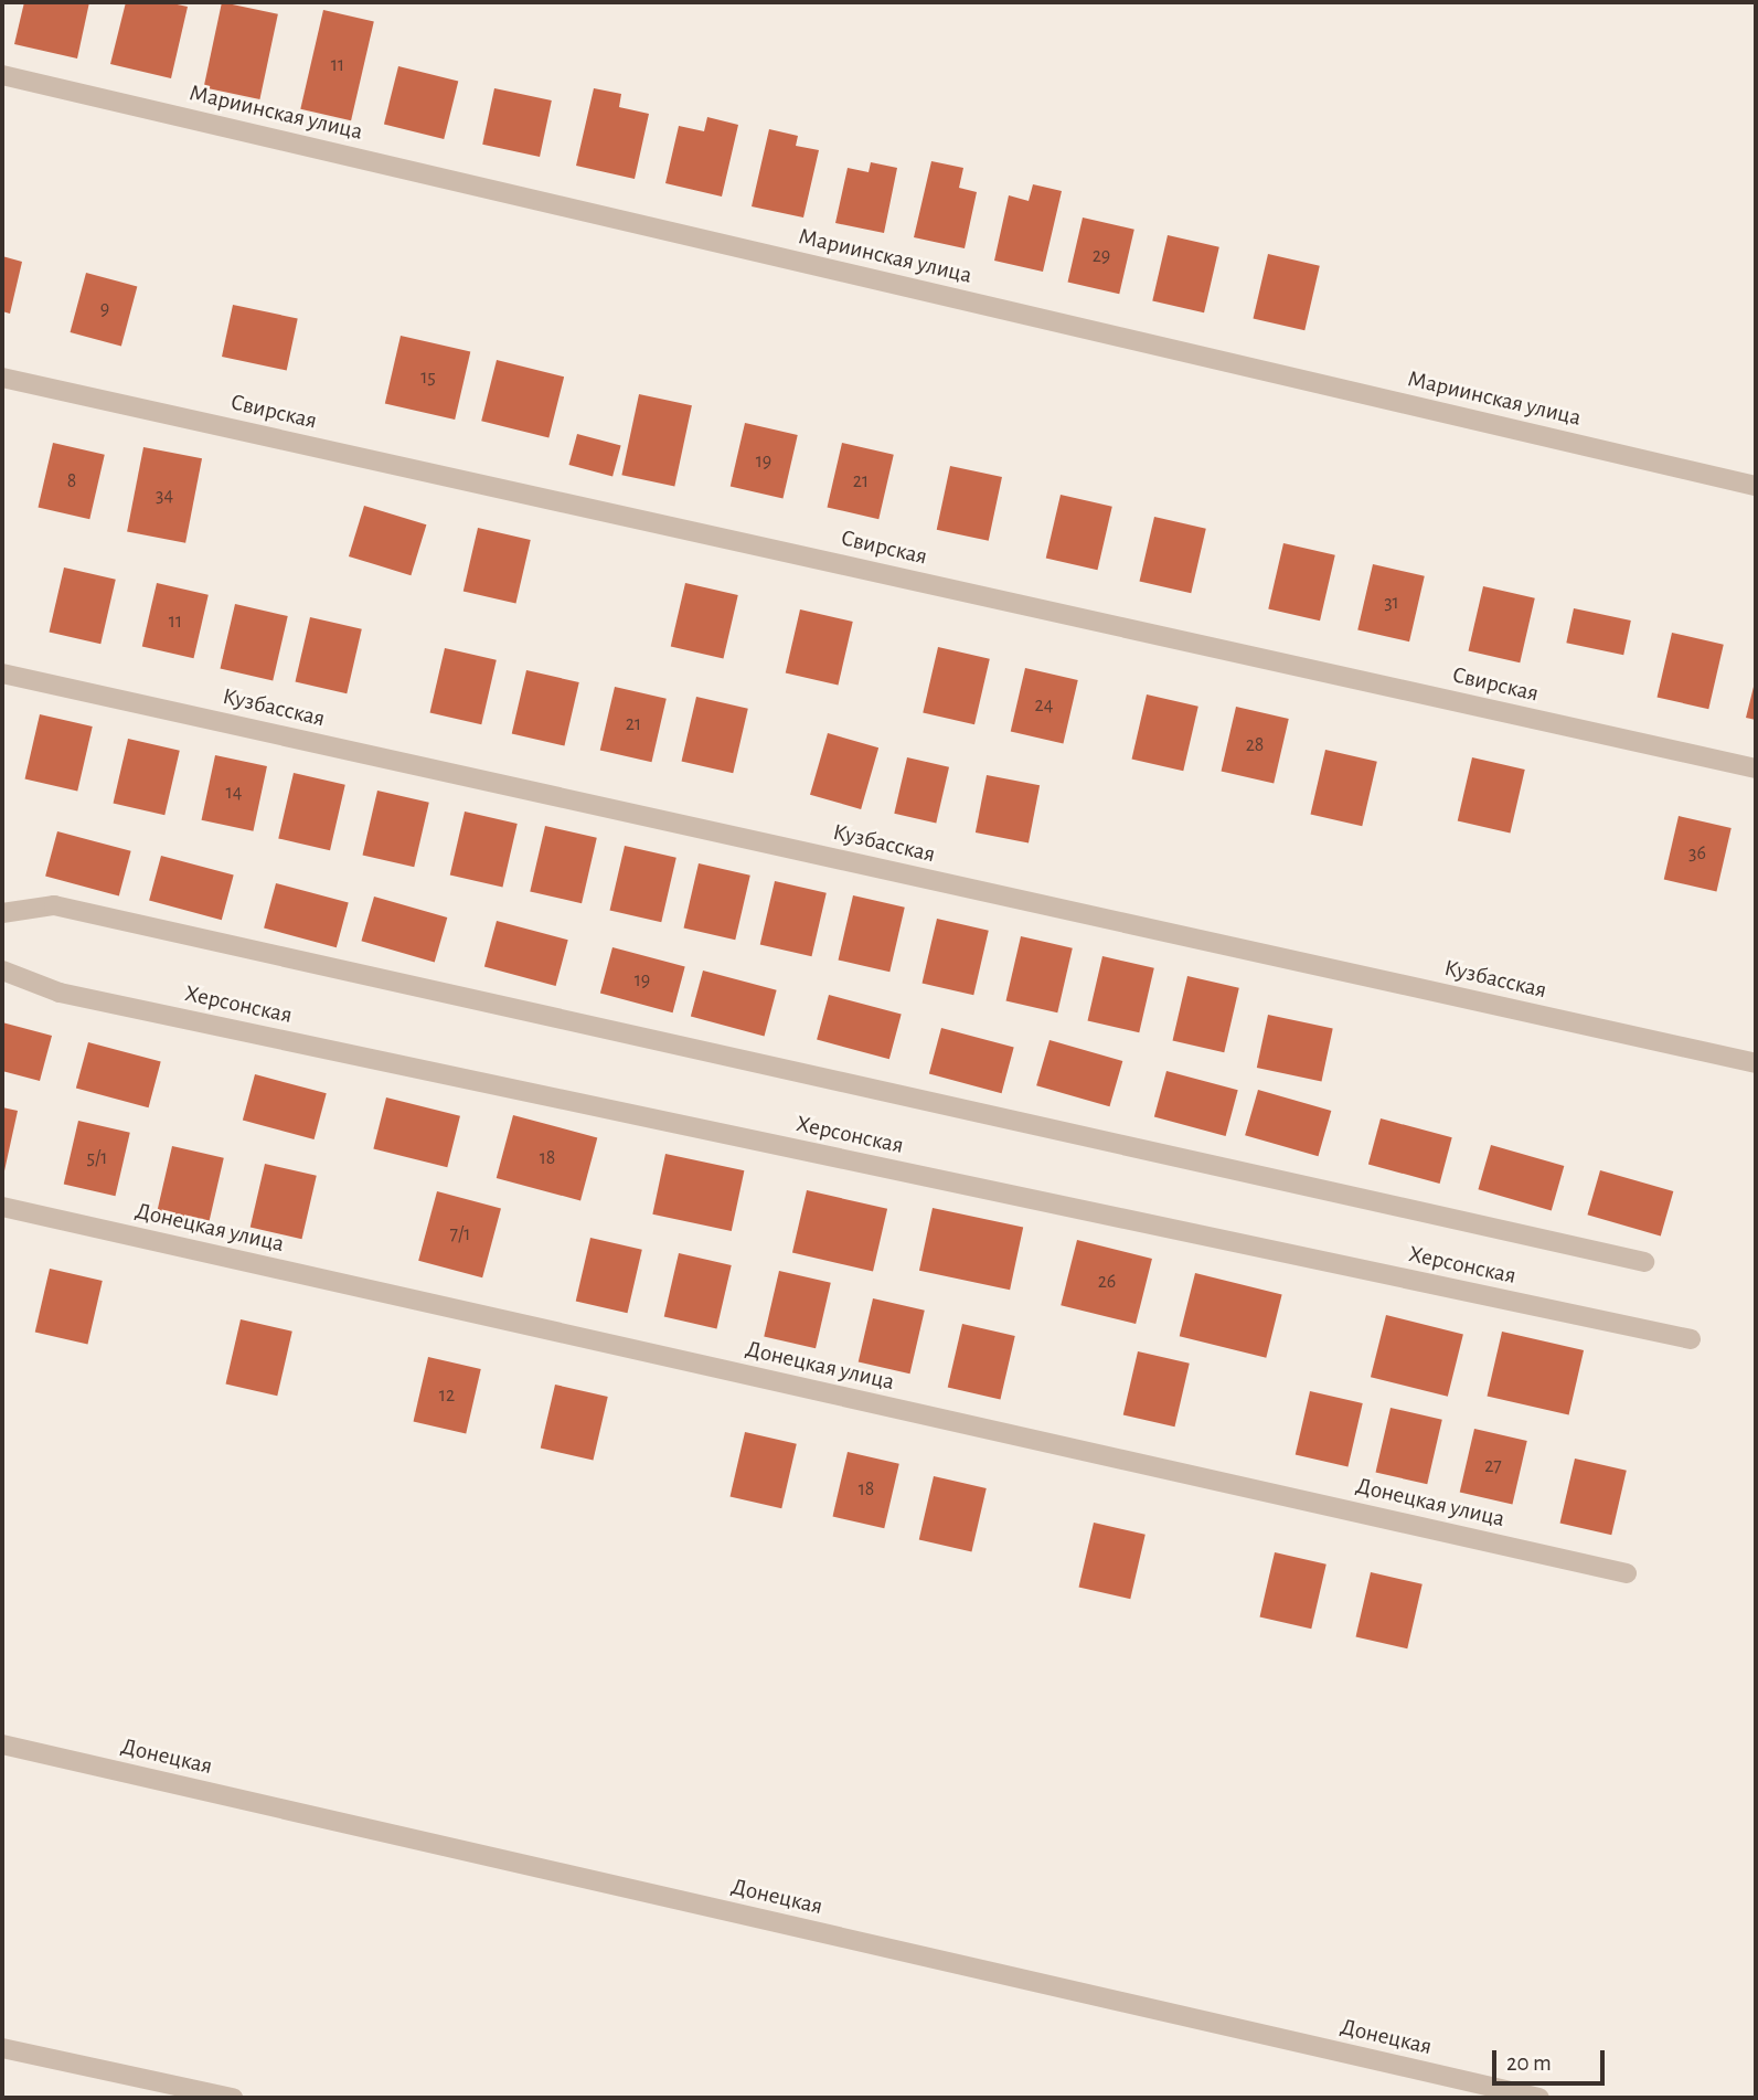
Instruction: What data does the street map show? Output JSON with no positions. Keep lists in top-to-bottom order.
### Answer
{
  "streets": {
    "street": [
      "Мариинская улица",
      "Свирская",
      "Кузбасская",
      "Херсонская",
      "Донецкая улица",
      "Донецкая"
    ]
  },
  "house_numbers": [
    "11",
    "29",
    "9",
    "15",
    "19",
    "8",
    "21",
    "34",
    "31",
    "11",
    "24",
    "21",
    "28",
    "14",
    "36",
    "19",
    "5/1",
    "18",
    "7/1",
    "26",
    "12",
    "27",
    "18"
  ],
  "scale_bar": "20 m"
}
